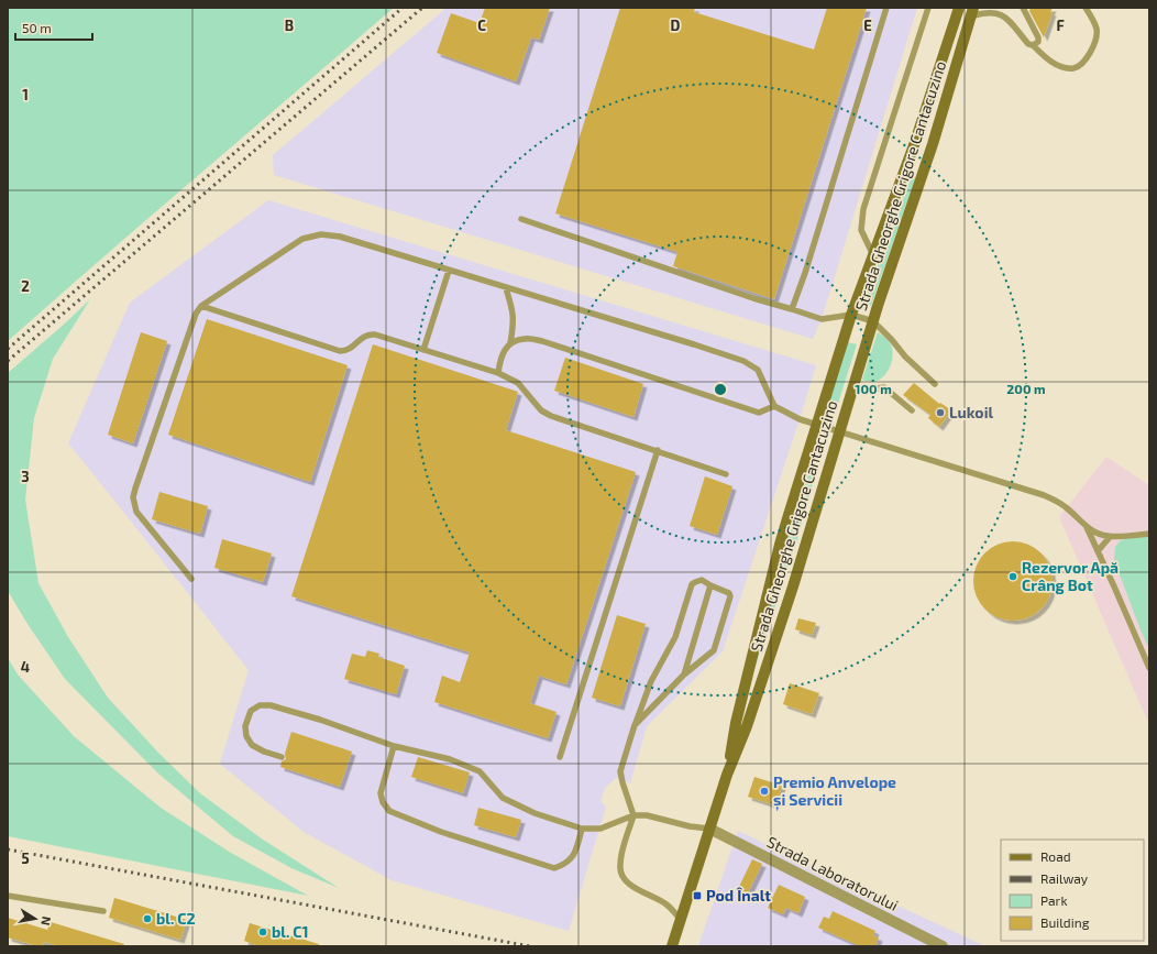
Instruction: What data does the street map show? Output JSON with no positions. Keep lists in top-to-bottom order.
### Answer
{
  "streets": {
    "main road": ["Strada Gheorghe Grigore Cantacuzino"],
    "street": ["Strada Laboratorului"]
  },
  "crossings": [
    ["Strada Gheorghe Grigore Cantacuzino", "Strada Laboratorului"]
  ],
  "places": {
    "other": [
      "Lukoil",
      "Rezervor Apă Crâng Bot",
      "Premio Anvelope și Servicii",
      "bl. C2",
      "bl. C1"
    ],
    "transit": ["Pod Înalt"]
  },
  "legend": [
    "Road",
    "Railway",
    "Park",
    "Building"
  ],
  "scale_bar": "50 m",
  "north": "right",
  "grid": {
    "columns": [
      "B",
      "C",
      "D",
      "E",
      "F"
    ],
    "rows": [
      "1",
      "2",
      "3",
      "4",
      "5"
    ]
  },
  "rings": ["100 m", "200 m"]
}
